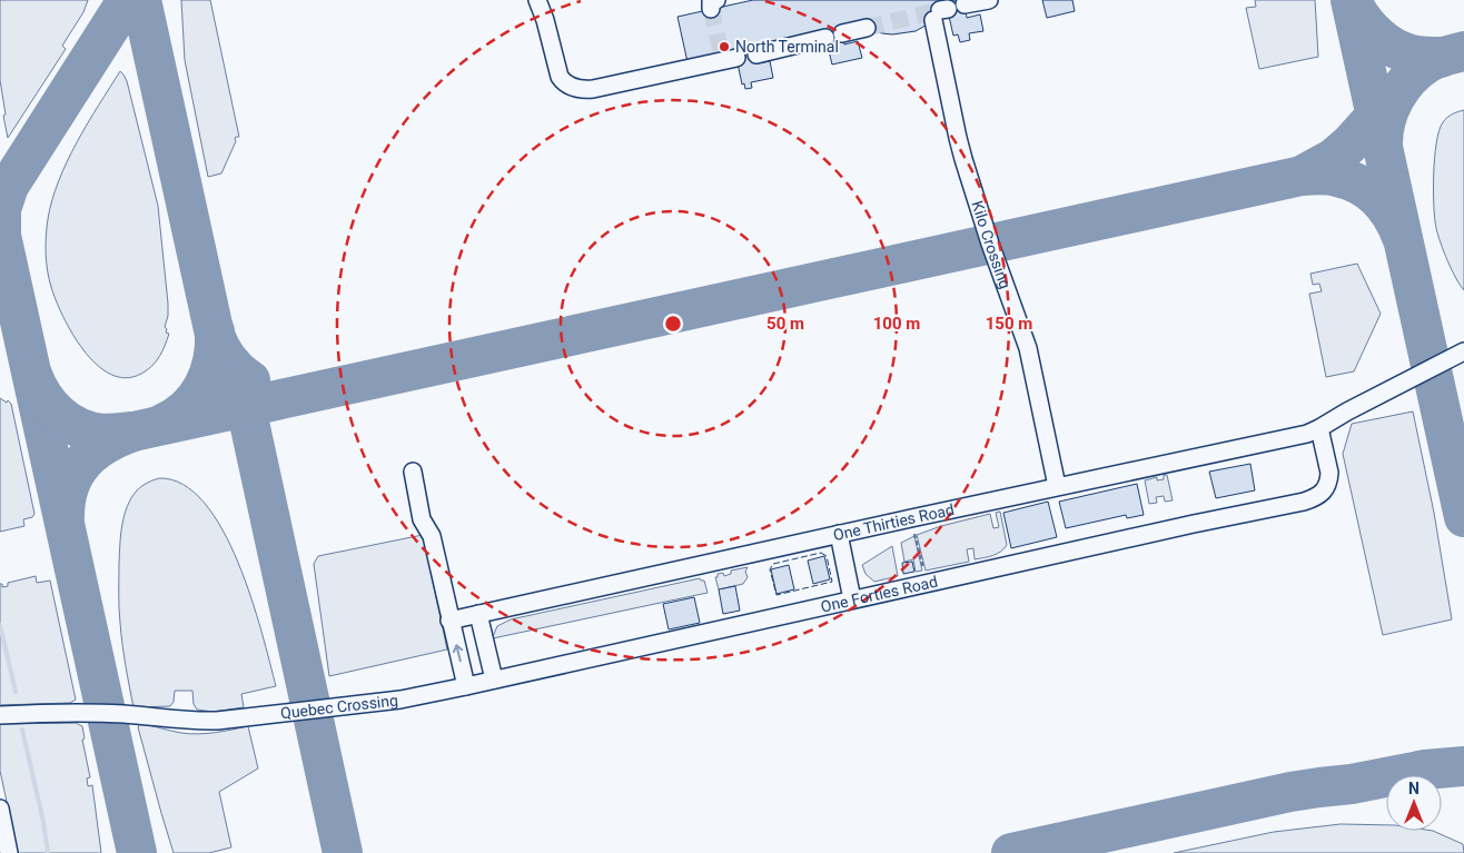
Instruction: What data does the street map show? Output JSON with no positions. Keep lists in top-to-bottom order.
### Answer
{
  "streets": {
    "lane": [
      "Kilo Crossing",
      "One Thirties Road",
      "One Forties Road",
      "Quebec Crossing"
    ]
  },
  "crossings": [
    ["Kilo Crossing", "One Thirties Road"],
    ["One Thirties Road", "One Forties Road"],
    ["One Forties Road", "Quebec Crossing"]
  ],
  "places": ["North Terminal"],
  "north": "top",
  "rings": ["50 m", "100 m", "150 m"]
}
